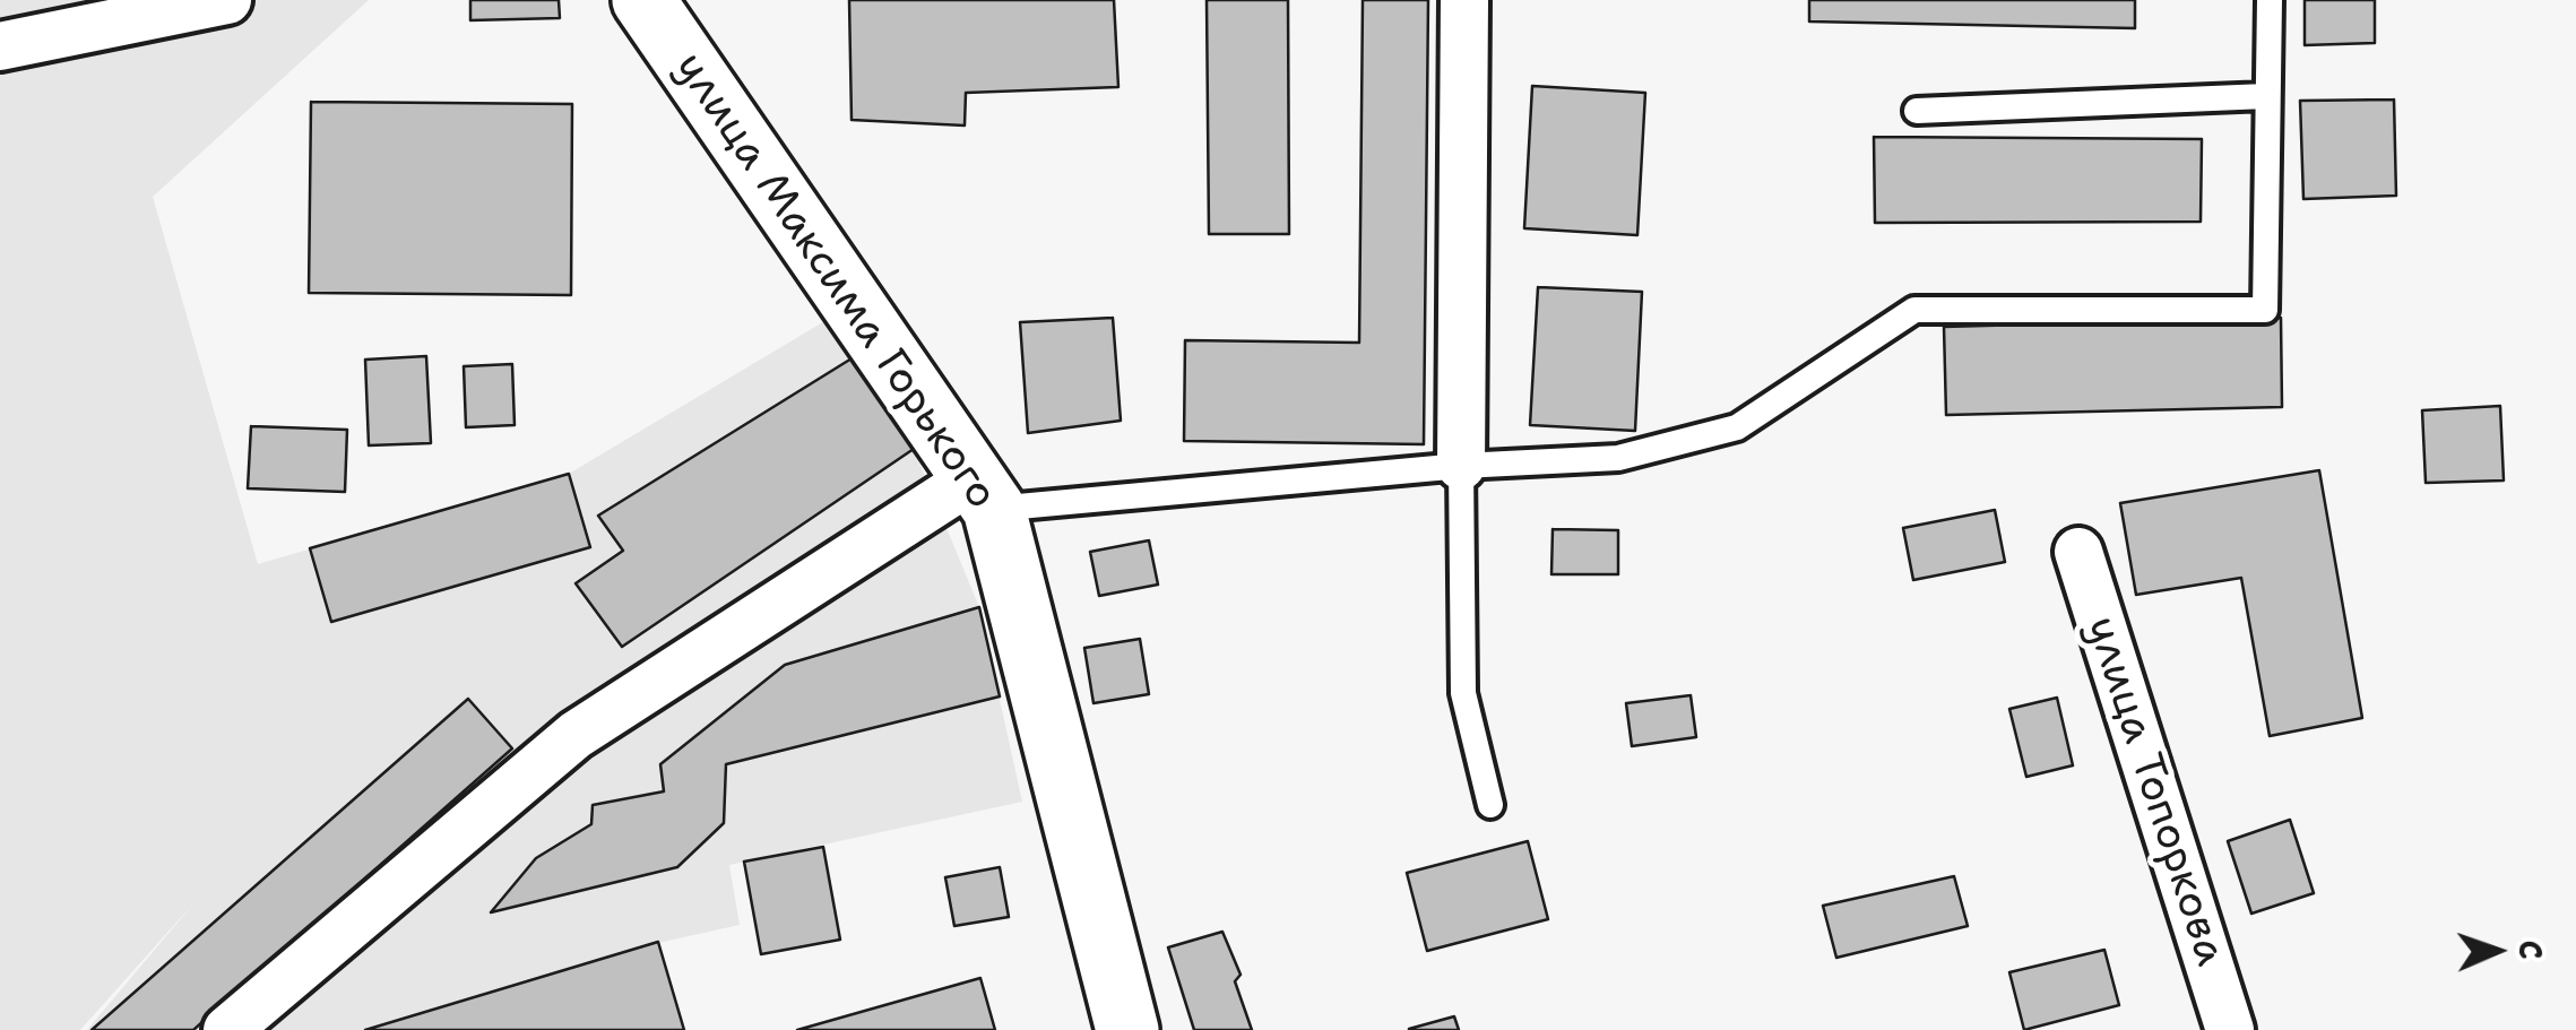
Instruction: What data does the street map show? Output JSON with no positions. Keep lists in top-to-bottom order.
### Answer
{
  "streets": {
    "street": ["улица Максима Горького", "улица Топоркова"]
  },
  "north": "right"
}
